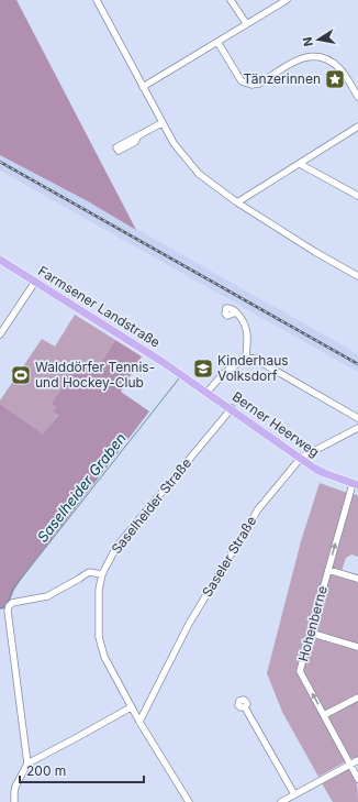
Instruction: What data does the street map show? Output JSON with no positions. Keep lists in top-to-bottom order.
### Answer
{
  "streets": {
    "main road": ["Farmsener Landstraße", "Berner Heerweg"],
    "street": ["Saselheider Straße", "Saseler Straße", "Hohenberne"]
  },
  "crossings": [
    ["Farmsener Landstraße", "Berner Heerweg"],
    ["Berner Heerweg", "Saselheider Straße"],
    ["Berner Heerweg", "Saseler Straße"],
    ["Berner Heerweg", "Hohenberne"],
    ["Saselheider Straße", "Saseler Straße"]
  ],
  "one_way": ["Hohenberne"],
  "water": ["Saselheider Graben"],
  "places": {
    "place": ["Tänzerinnen"],
    "school or university": ["Kinderhaus Volksdorf"],
    "sports": ["Walddörfer Tennis- und Hockey-Club"]
  },
  "scale_bar": "200 m",
  "north": "left"
}
